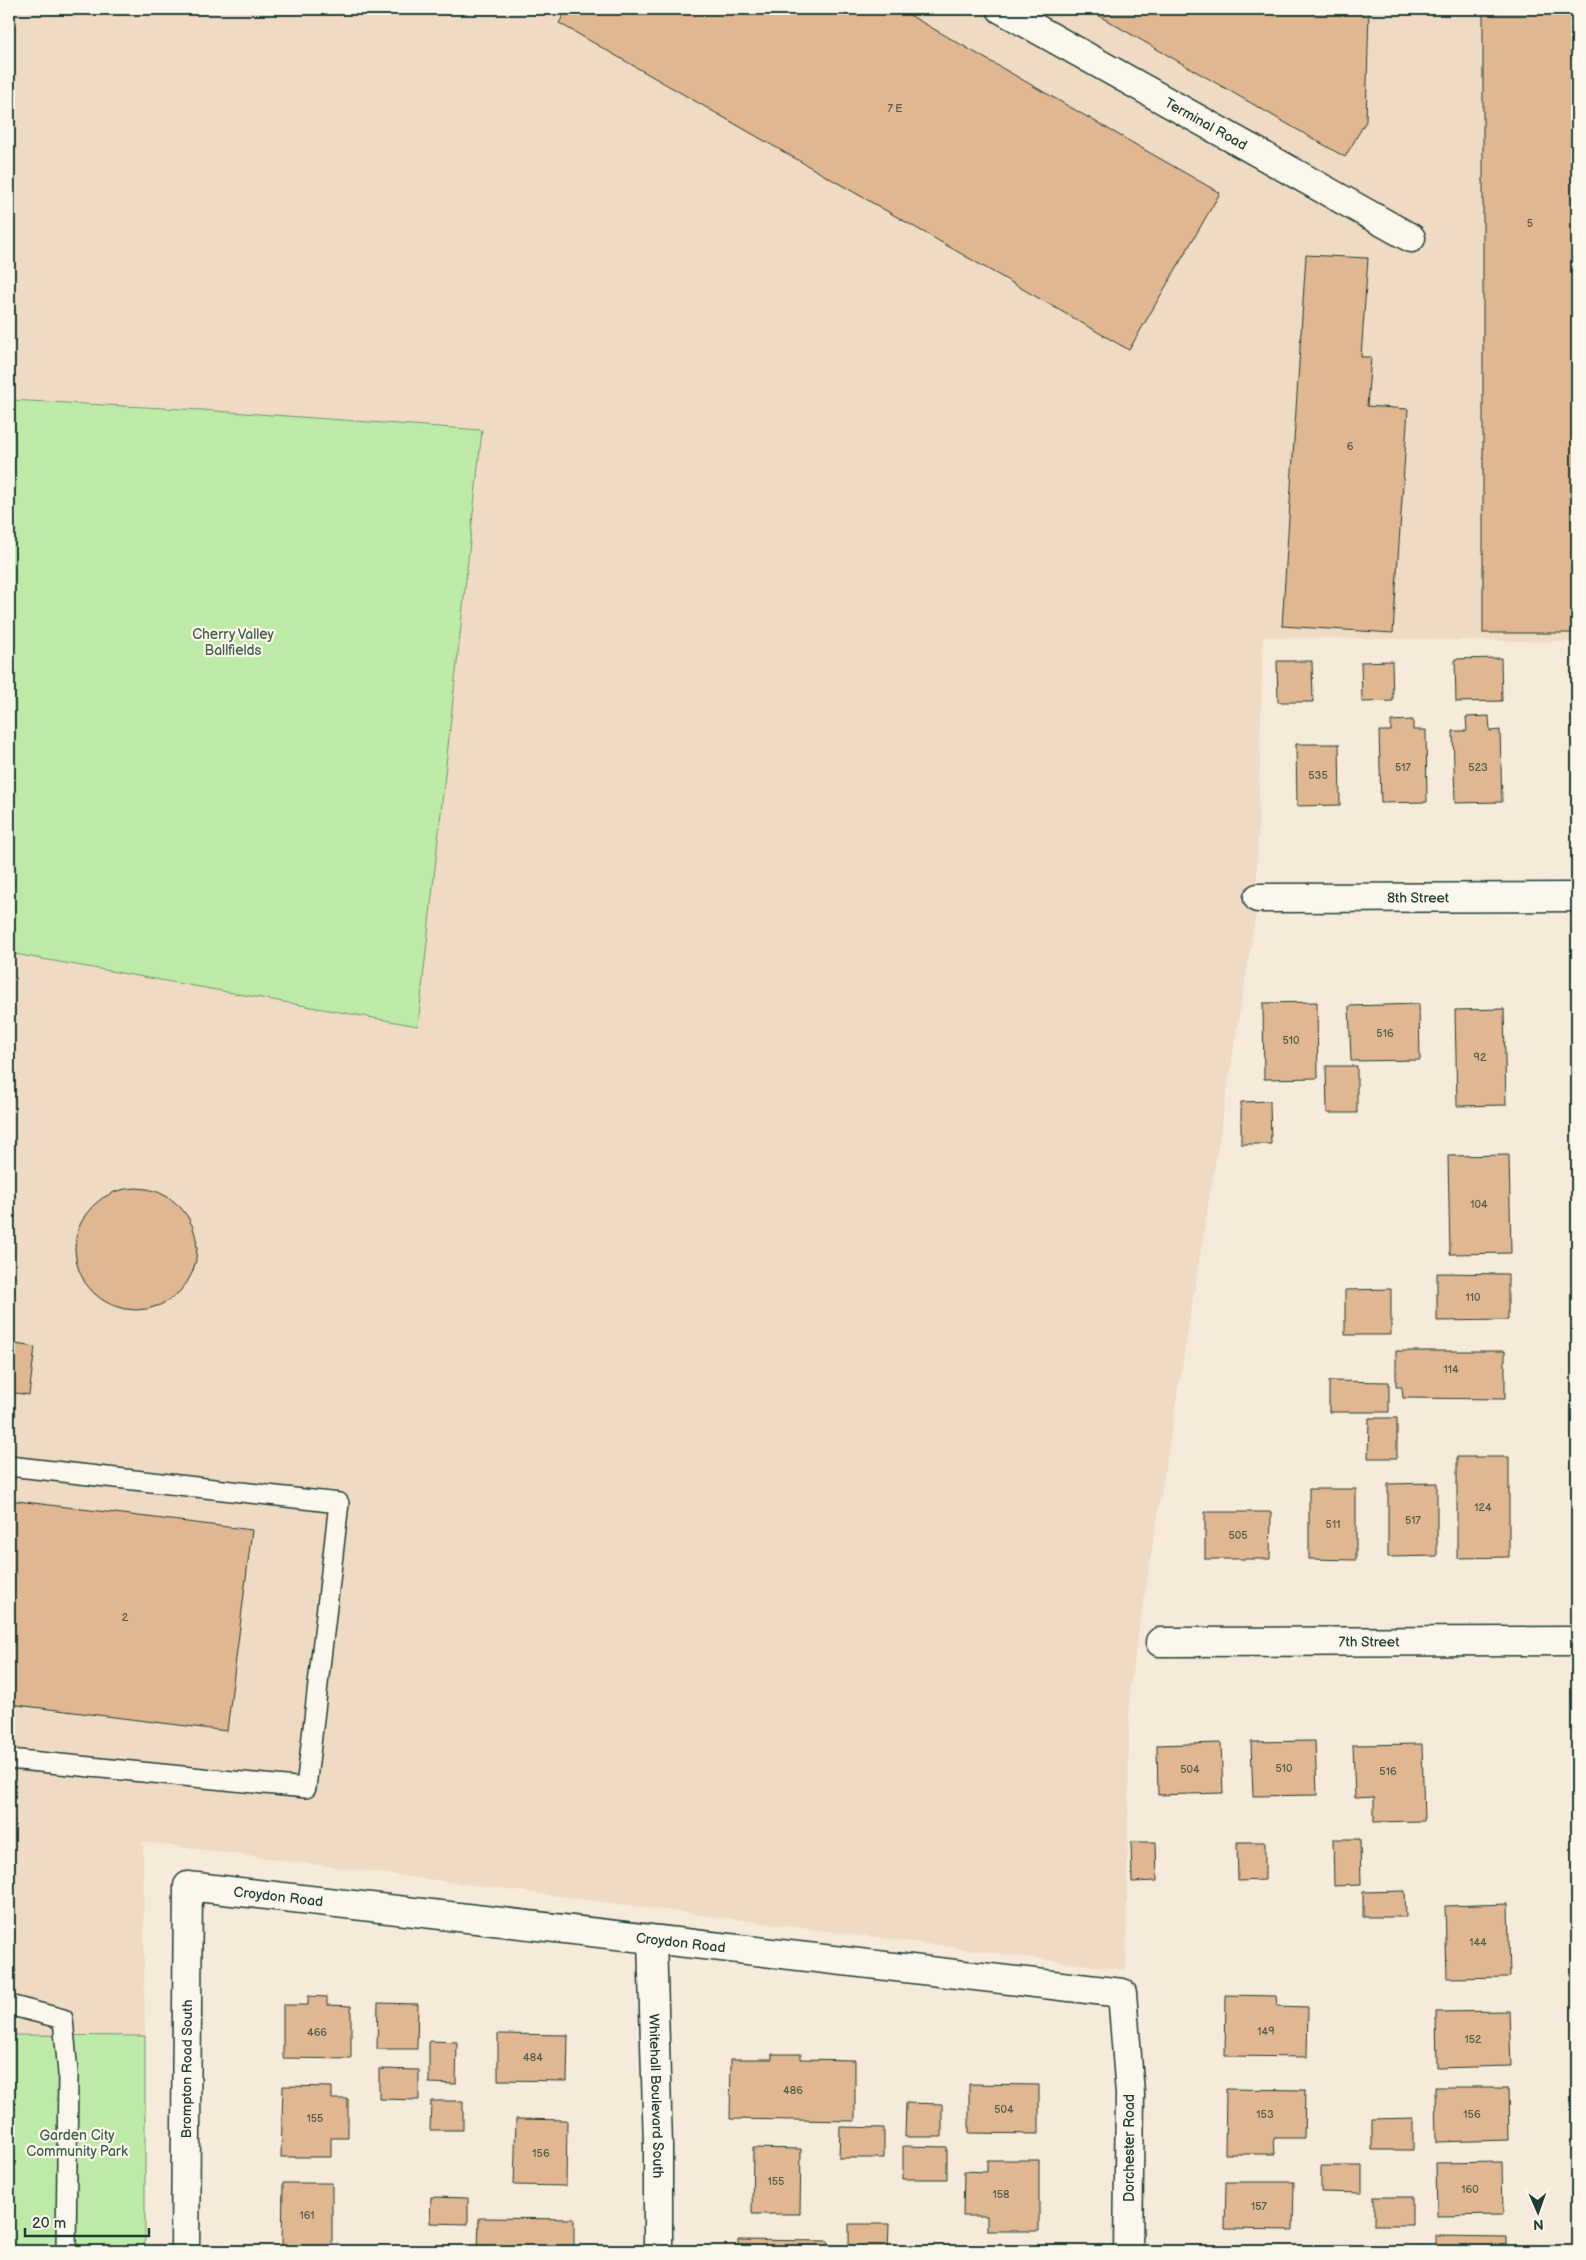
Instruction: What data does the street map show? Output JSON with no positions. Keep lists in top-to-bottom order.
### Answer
{
  "streets": {
    "street": [
      "Terminal Road",
      "8th Street",
      "7th Street",
      "Croydon Road",
      "Brompton Road South",
      "Whitehall Boulevard South",
      "Dorchester Road"
    ]
  },
  "crossings": [
    ["Croydon Road", "Brompton Road South"],
    ["Croydon Road", "Whitehall Boulevard South"],
    ["Croydon Road", "Dorchester Road"]
  ],
  "parks": ["Cherry Valley Ballfields", "Garden City Community Park"],
  "house_numbers": [
    "7 E",
    "5",
    "6",
    "517",
    "523",
    "535",
    "516",
    "510",
    "92",
    "104",
    "110",
    "114",
    "124",
    "517",
    "511",
    "505",
    "2",
    "510",
    "504",
    "516",
    "144",
    "149",
    "466",
    "152",
    "484",
    "486",
    "504",
    "153",
    "156",
    "155",
    "156",
    "155",
    "160",
    "158",
    "157",
    "161"
  ],
  "scale_bar": "20 m",
  "north": "bottom"
}
